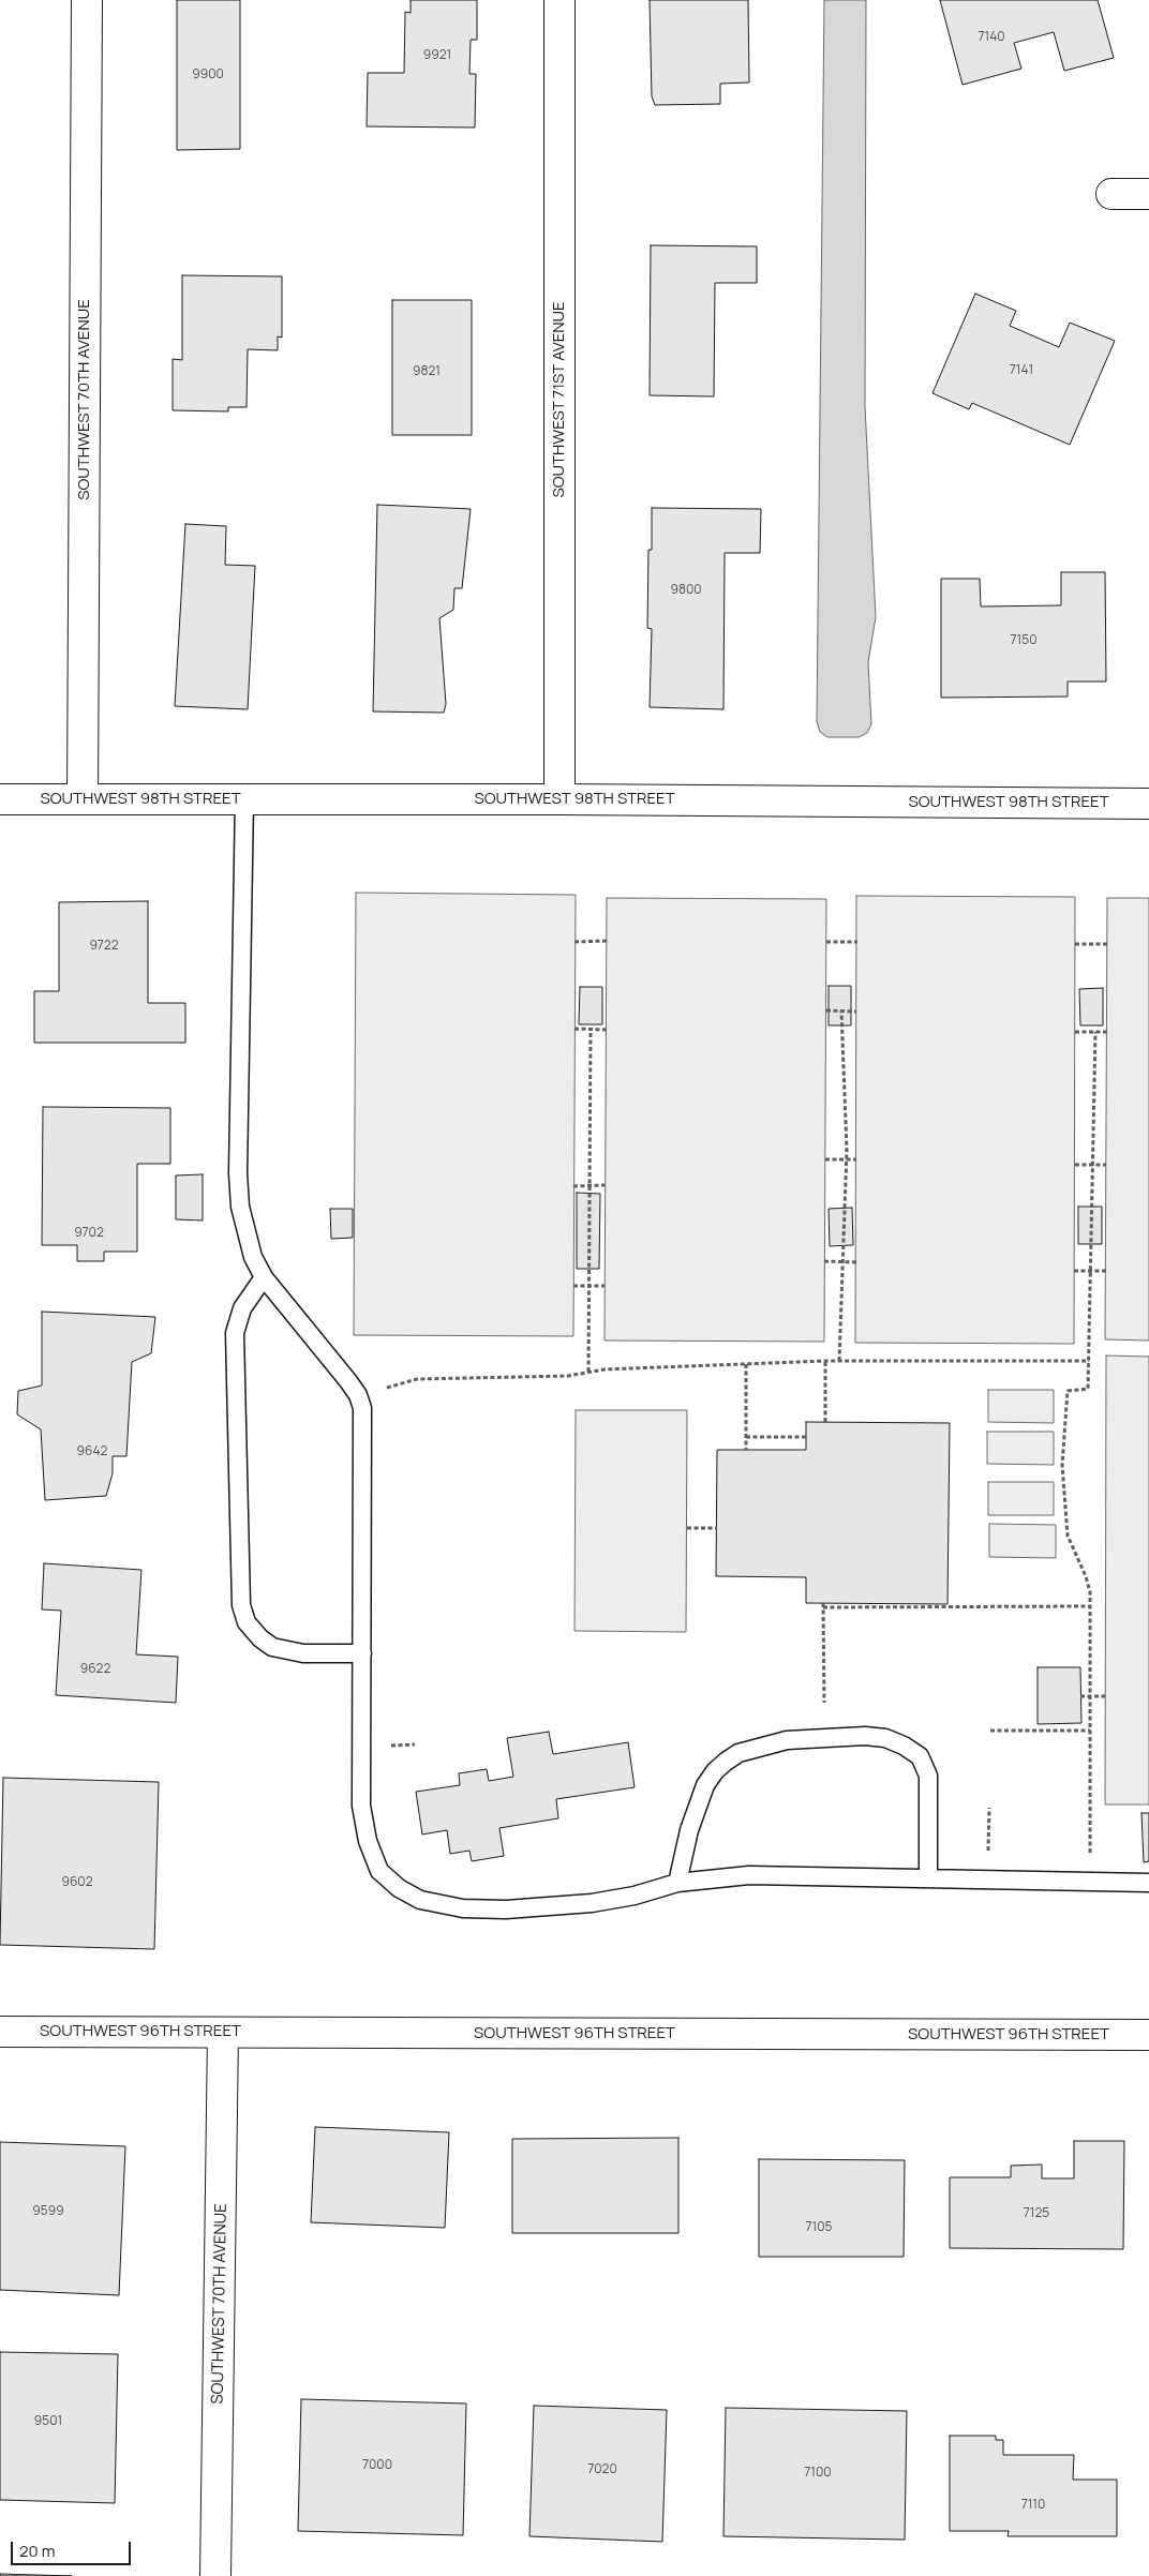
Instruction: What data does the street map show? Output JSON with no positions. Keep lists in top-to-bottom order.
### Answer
{
  "streets": {
    "street": [
      "SOUTHWEST 70TH AVENUE",
      "SOUTHWEST 71ST AVENUE",
      "SOUTHWEST 98TH STREET",
      "SOUTHWEST 96TH STREET"
    ]
  },
  "crossings": [
    ["SOUTHWEST 70TH AVENUE", "SOUTHWEST 98TH STREET"],
    ["SOUTHWEST 70TH AVENUE", "SOUTHWEST 96TH STREET"],
    ["SOUTHWEST 71ST AVENUE", "SOUTHWEST 98TH STREET"]
  ],
  "house_numbers": [
    "7140",
    "9921",
    "9900",
    "7141",
    "9821",
    "9800",
    "7150",
    "9722",
    "9702",
    "9642",
    "9622",
    "9602",
    "9599",
    "7125",
    "7105",
    "9501",
    "7000",
    "7020",
    "7100",
    "7110"
  ],
  "scale_bar": "20 m"
}
